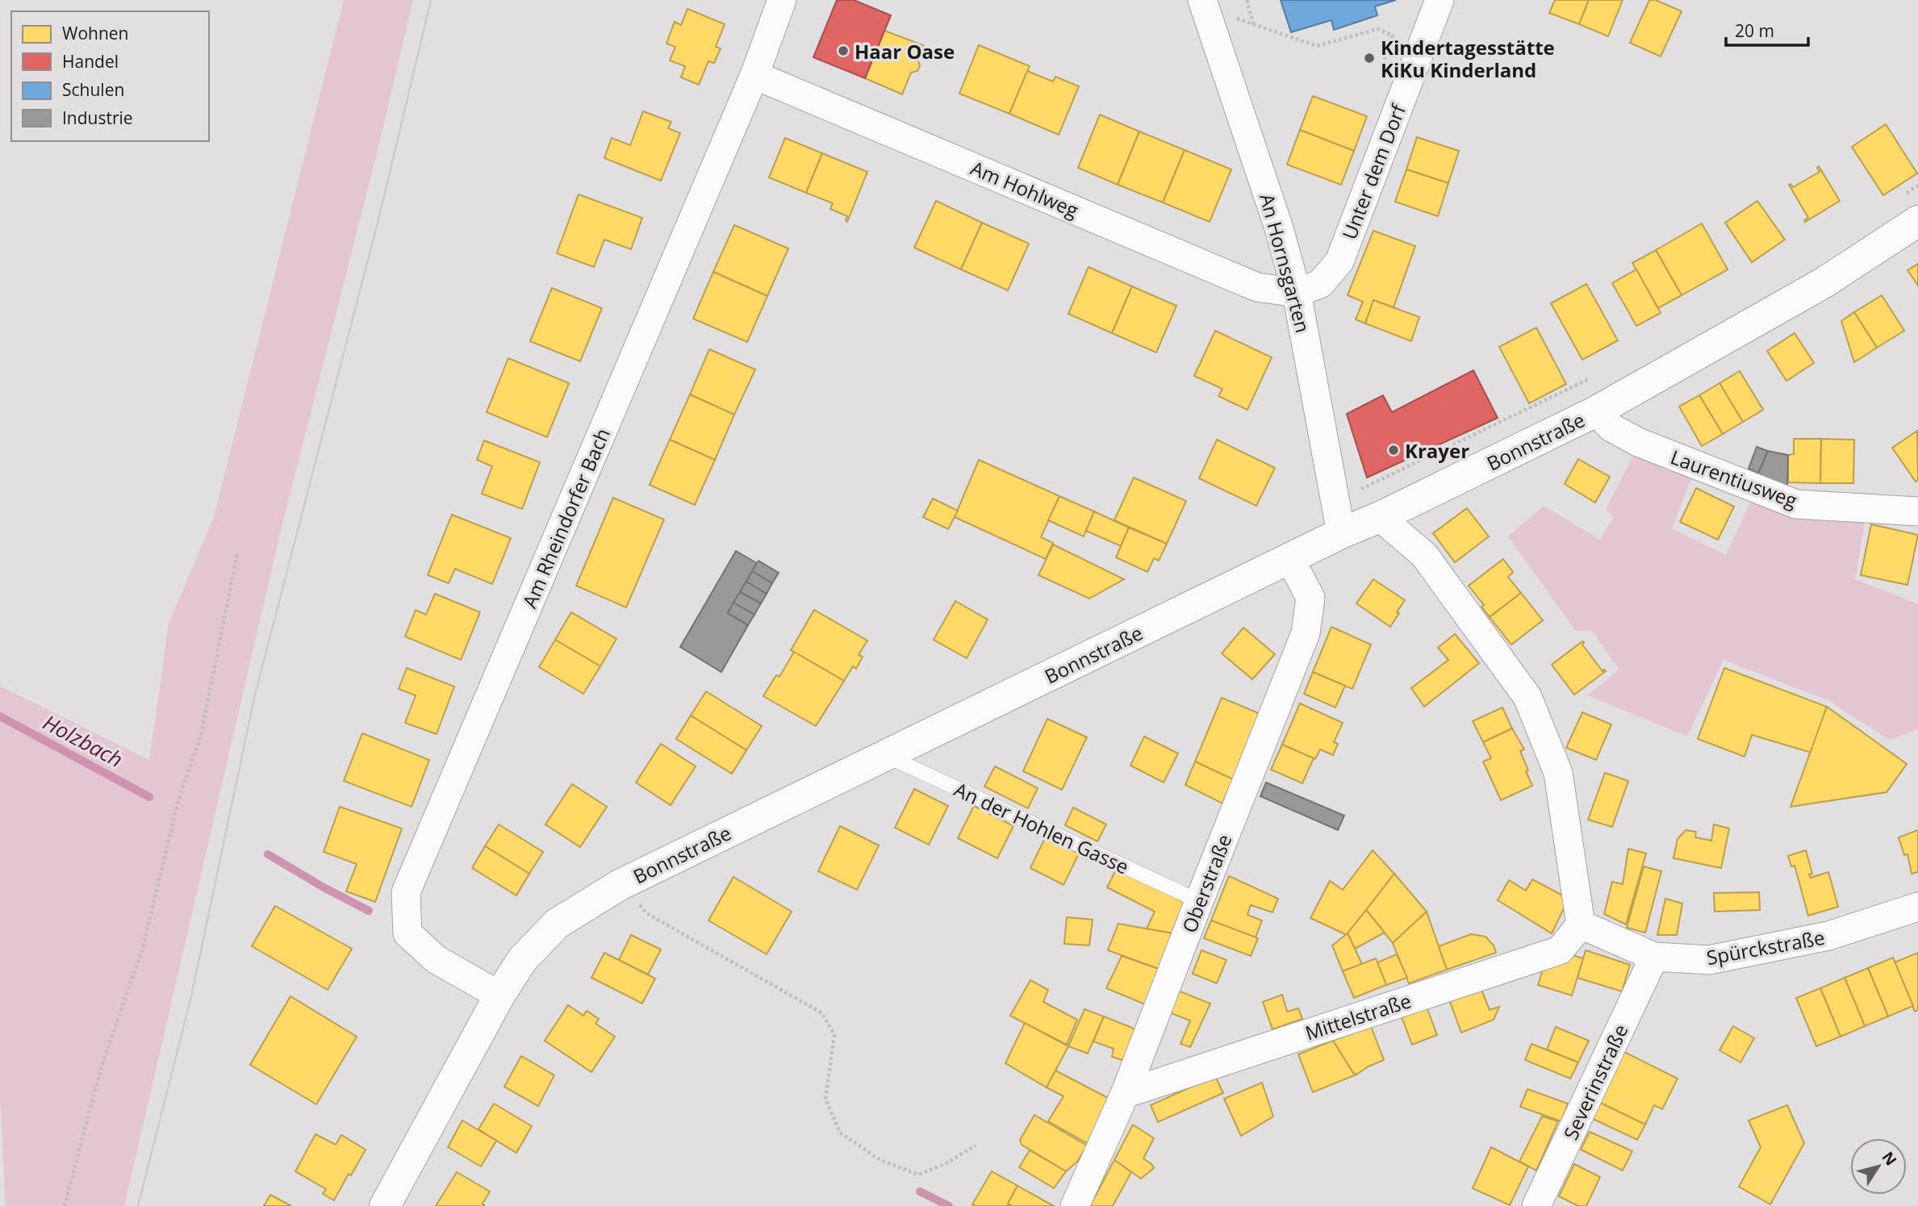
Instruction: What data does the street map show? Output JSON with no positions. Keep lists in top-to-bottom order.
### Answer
{
  "streets": {
    "street": [
      "Unter dem Dorf",
      "Am Hohlweg",
      "An Hornsgarten",
      "Bonnstraße",
      "Laurentiusweg",
      "Am Rheindorfer Bach",
      "Oberstraße",
      "Spürckstraße",
      "Mittelstraße",
      "Severinstraße"
    ],
    "lane": ["An der Hohlen Gasse"]
  },
  "crossings": [
    ["Unter dem Dorf", "Am Hohlweg"],
    ["Unter dem Dorf", "An Hornsgarten"],
    ["Am Hohlweg", "An Hornsgarten"],
    ["Am Hohlweg", "Am Rheindorfer Bach"],
    ["An Hornsgarten", "Bonnstraße"],
    ["Bonnstraße", "Laurentiusweg"],
    ["Bonnstraße", "Am Rheindorfer Bach"],
    ["Bonnstraße", "An der Hohlen Gasse"],
    ["Bonnstraße", "Oberstraße"],
    ["An der Hohlen Gasse", "Oberstraße"],
    ["Oberstraße", "Mittelstraße"],
    ["Spürckstraße", "Mittelstraße"],
    ["Spürckstraße", "Severinstraße"]
  ],
  "water": ["Holzbach"],
  "places": ["Haar Oase", "Kindertagesstätte KiKu Kinderland", "Krayer"],
  "legend": [
    "Wohnen",
    "Handel",
    "Schulen",
    "Industrie"
  ],
  "scale_bar": "20 m",
  "north": "top right"
}
